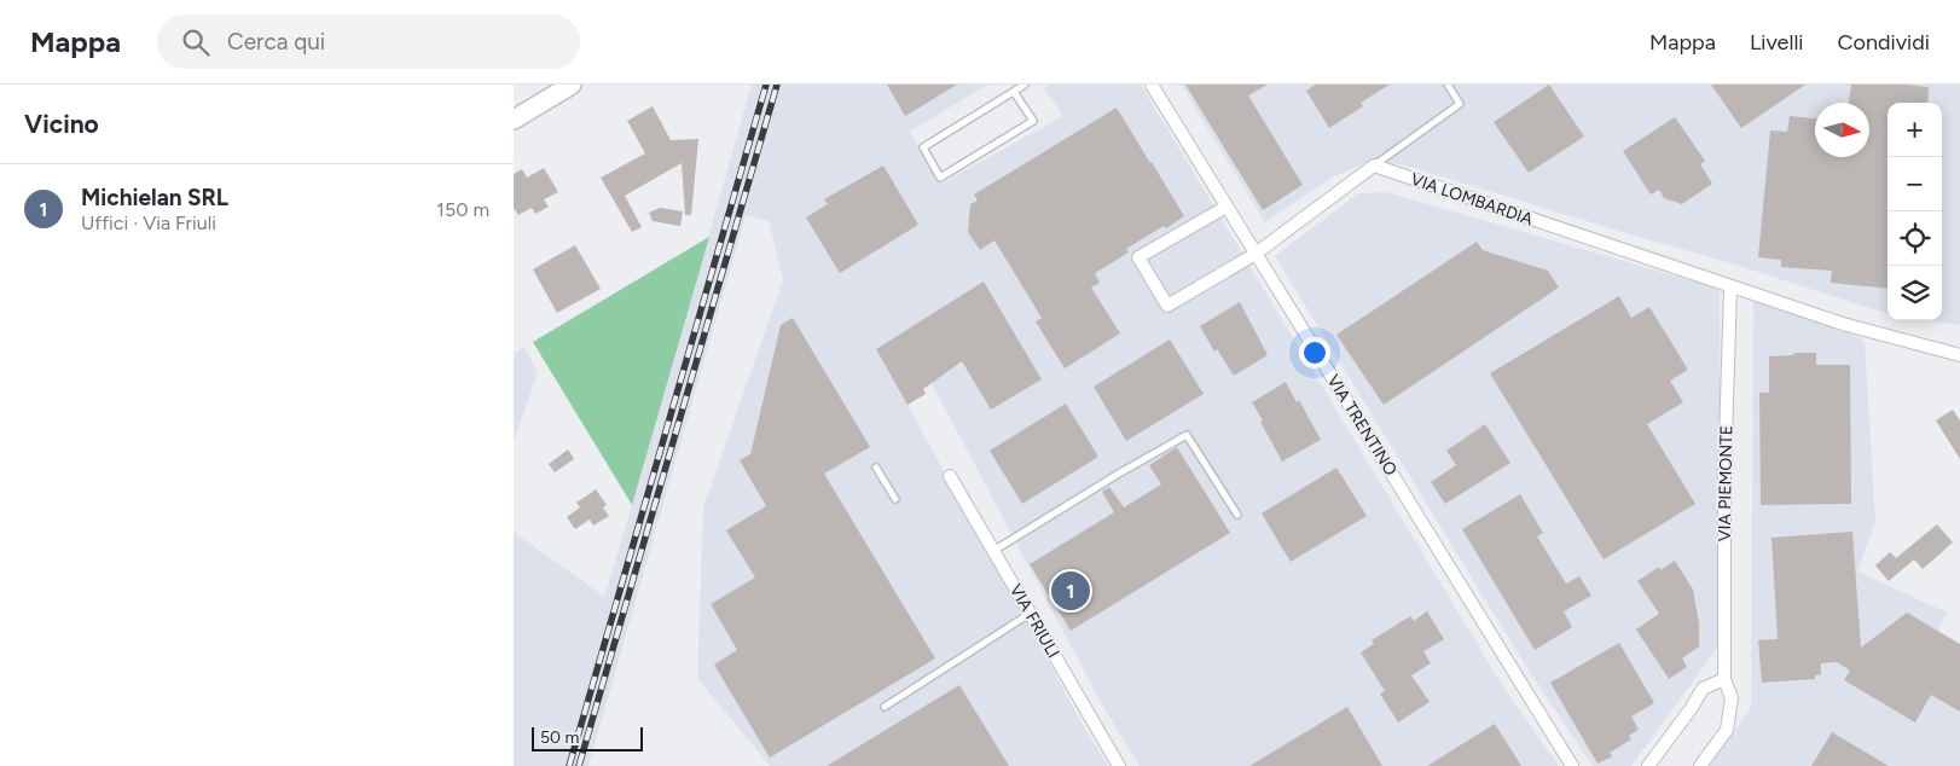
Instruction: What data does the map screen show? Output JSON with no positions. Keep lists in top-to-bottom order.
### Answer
{
  "streets": {
    "street": [
      "VIA LOMBARDIA",
      "VIA TRENTINO",
      "VIA PIEMONTE",
      "VIA FRIULI"
    ]
  },
  "crossings": [
    ["VIA LOMBARDIA", "VIA PIEMONTE"]
  ],
  "scale_bar": "50 m",
  "north": "right",
  "page": {
    "header": "Mappa",
    "search": "Cerca qui",
    "nav": ["Mappa", "Livelli", "Condividi"],
    "heading": "Vicino",
    "map_buttons": ["+", "−"],
    "list": [
      {
        "mark": "1",
        "name": "Michielan SRL",
        "note": "Uffici · Via Friuli",
        "value": "150 m"
      }
    ],
    "pins": "1",
    "scale": "50 m"
  }
}
